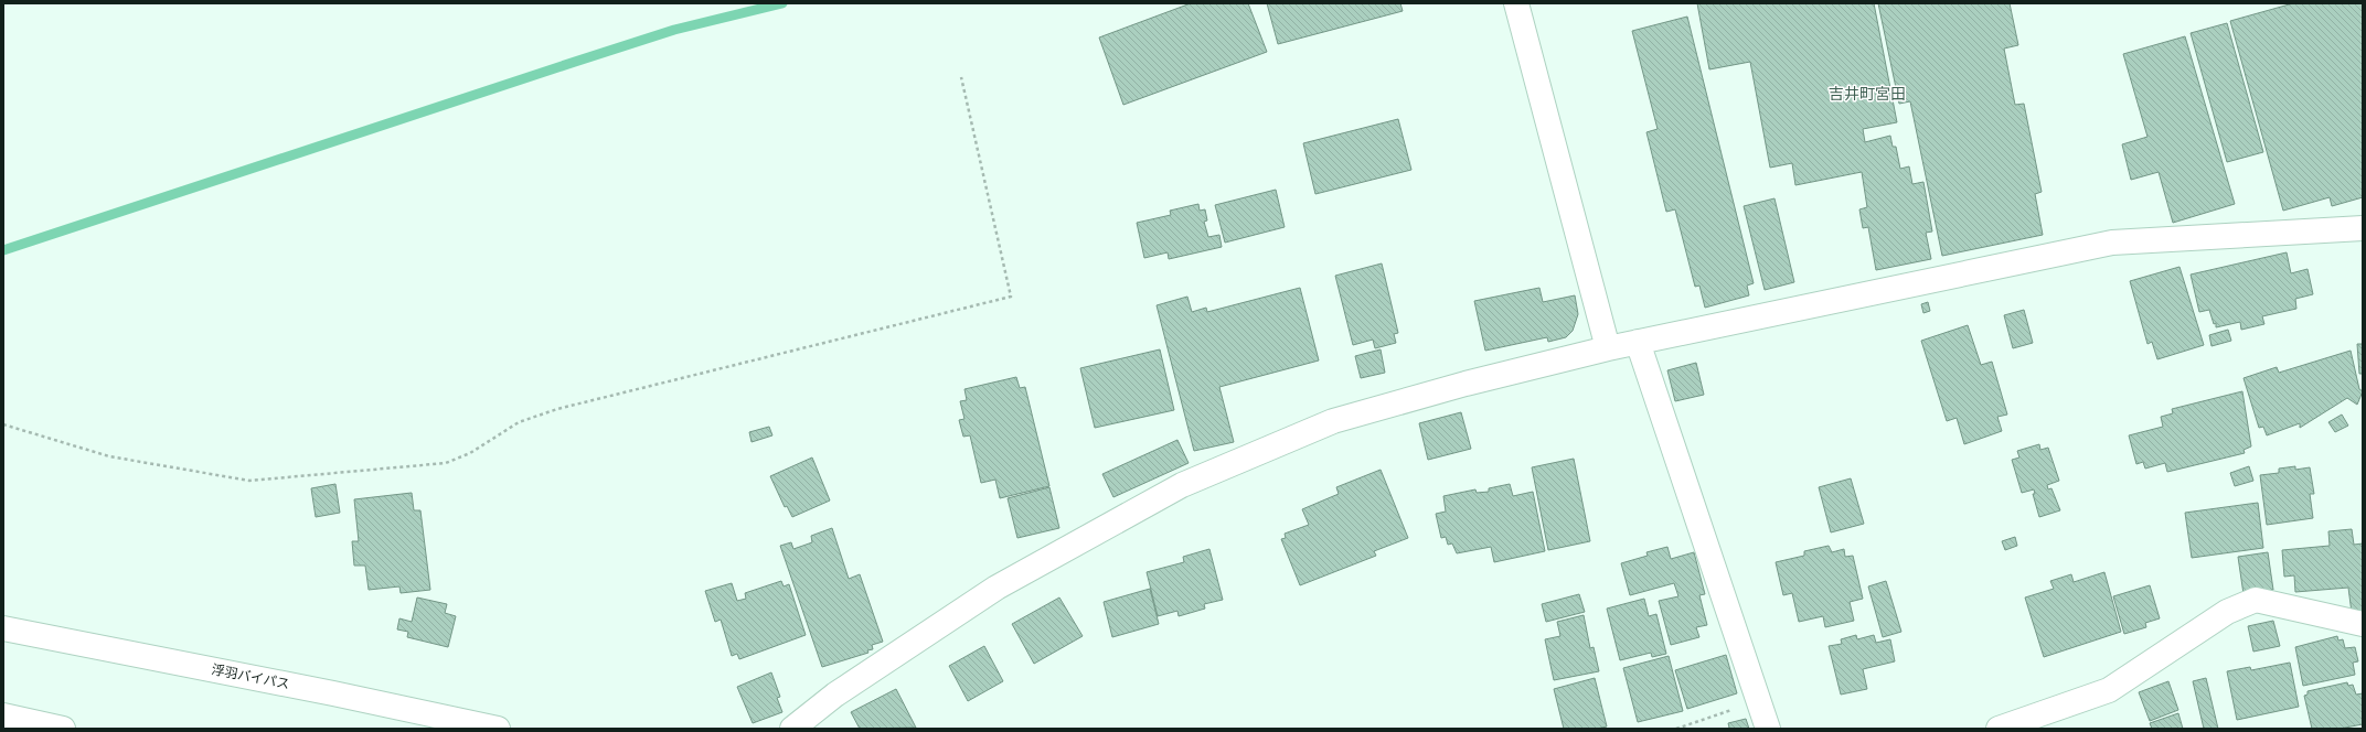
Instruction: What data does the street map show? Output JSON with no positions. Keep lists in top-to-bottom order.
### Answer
{
  "streets": {
    "main road": ["浮羽バイパス"]
  },
  "districts": ["吉井町宮田"]
}
